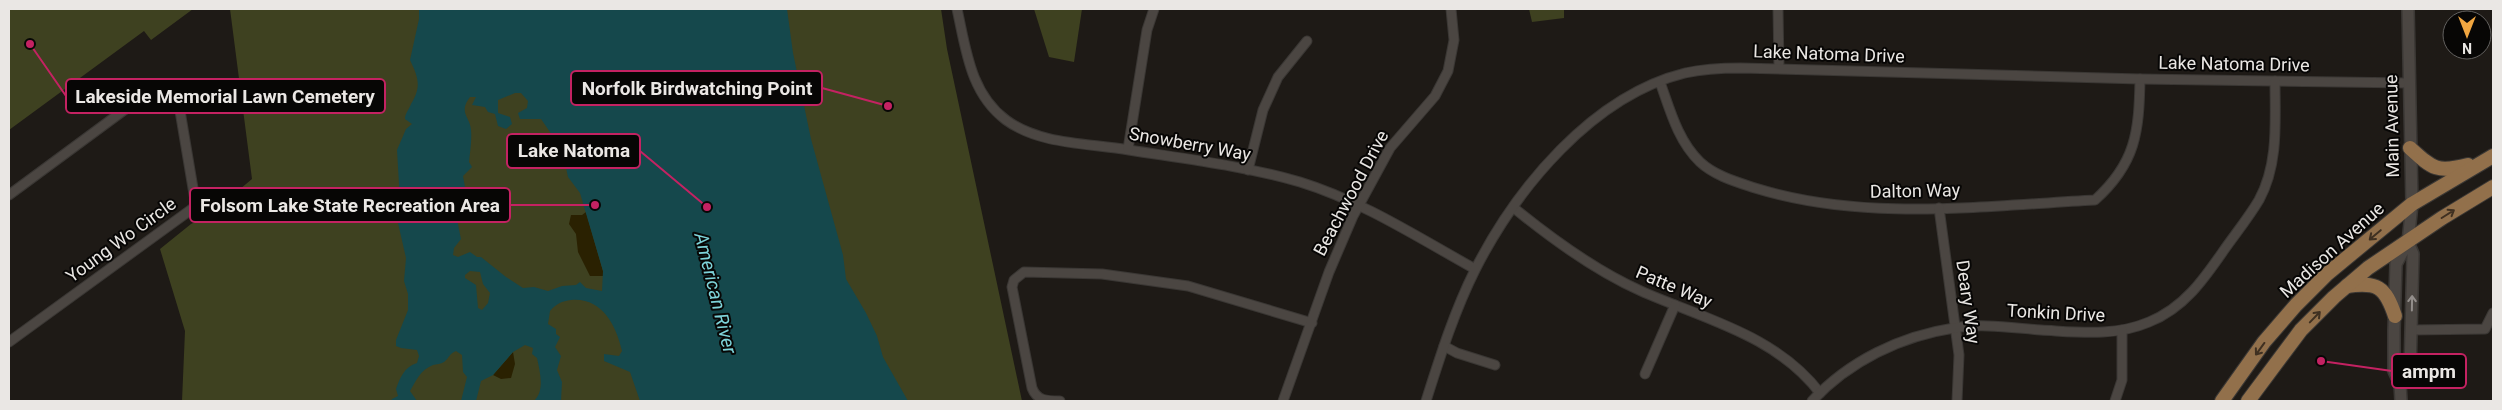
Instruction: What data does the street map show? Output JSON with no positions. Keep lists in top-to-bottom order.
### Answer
{
  "streets": {
    "main road": ["Madison Avenue"],
    "street": [
      "Lake Natoma Drive",
      "Main Avenue",
      "Snowberry Way",
      "Dalton Way",
      "Beachwood Drive",
      "Young Wo Circle",
      "Patte Way",
      "Deary Way",
      "Tonkin Drive"
    ]
  },
  "crossings": [
    ["Lake Natoma Drive", "Main Avenue"],
    ["Lake Natoma Drive", "Snowberry Way"],
    ["Lake Natoma Drive", "Dalton Way"],
    ["Lake Natoma Drive", "Patte Way"],
    ["Lake Natoma Drive", "Tonkin Drive"],
    ["Main Avenue", "Madison Avenue"],
    ["Snowberry Way", "Beachwood Drive"],
    ["Dalton Way", "Deary Way"],
    ["Patte Way", "Tonkin Drive"],
    ["Deary Way", "Tonkin Drive"]
  ],
  "water": ["American River"],
  "places": [
    "Lakeside Memorial Lawn Cemetery",
    "Norfolk Birdwatching Point",
    "Folsom Lake State Recreation Area",
    "Lake Natoma",
    "ampm"
  ],
  "north": "bottom"
}
